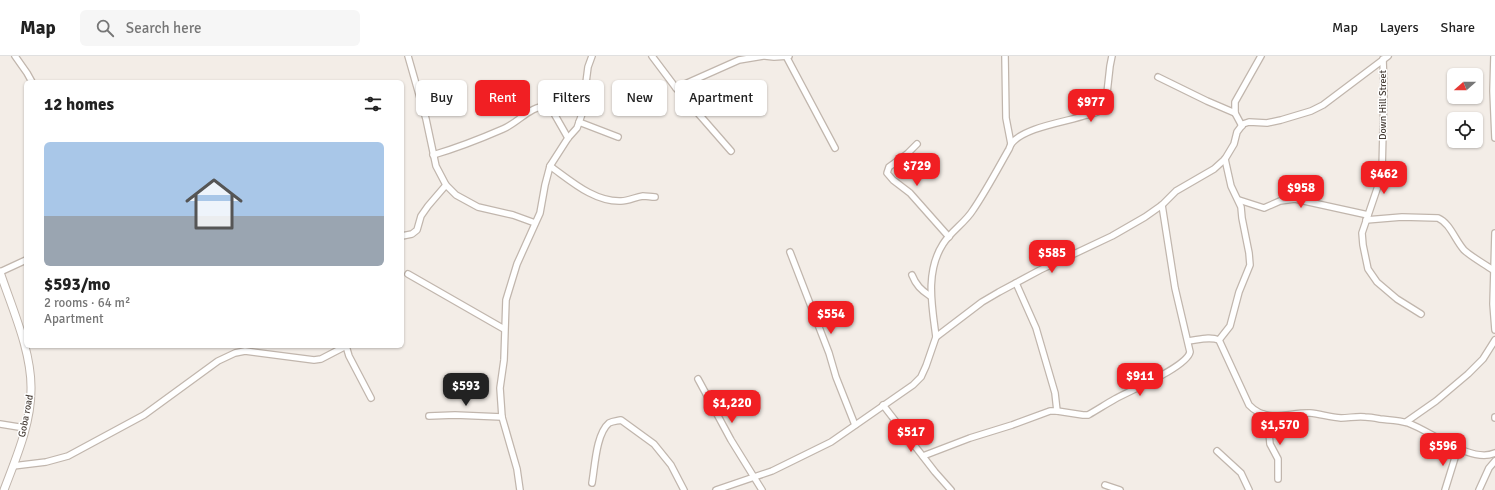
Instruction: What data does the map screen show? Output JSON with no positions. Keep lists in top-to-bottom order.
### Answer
{
  "streets": {
    "street": ["Down Hill Street", "Goba road"]
  },
  "north": "left",
  "page": {
    "header": "Map",
    "search": "Search here",
    "nav": ["Map", "Layers", "Share"],
    "chip": [
      "Buy",
      "Rent",
      "Filters",
      "New",
      "Apartment"
    ],
    "heading": "12 homes",
    "price": [
      "$977",
      "$729",
      "$462",
      "$958",
      "$585",
      "$554",
      "$911",
      "$593",
      "$1,220",
      "$1,570",
      "$517",
      "$596"
    ],
    "list": [
      {
        "name": "$593/mo",
        "note": "2 rooms · 64 m² · Apartment"
      }
    ]
  }
}
